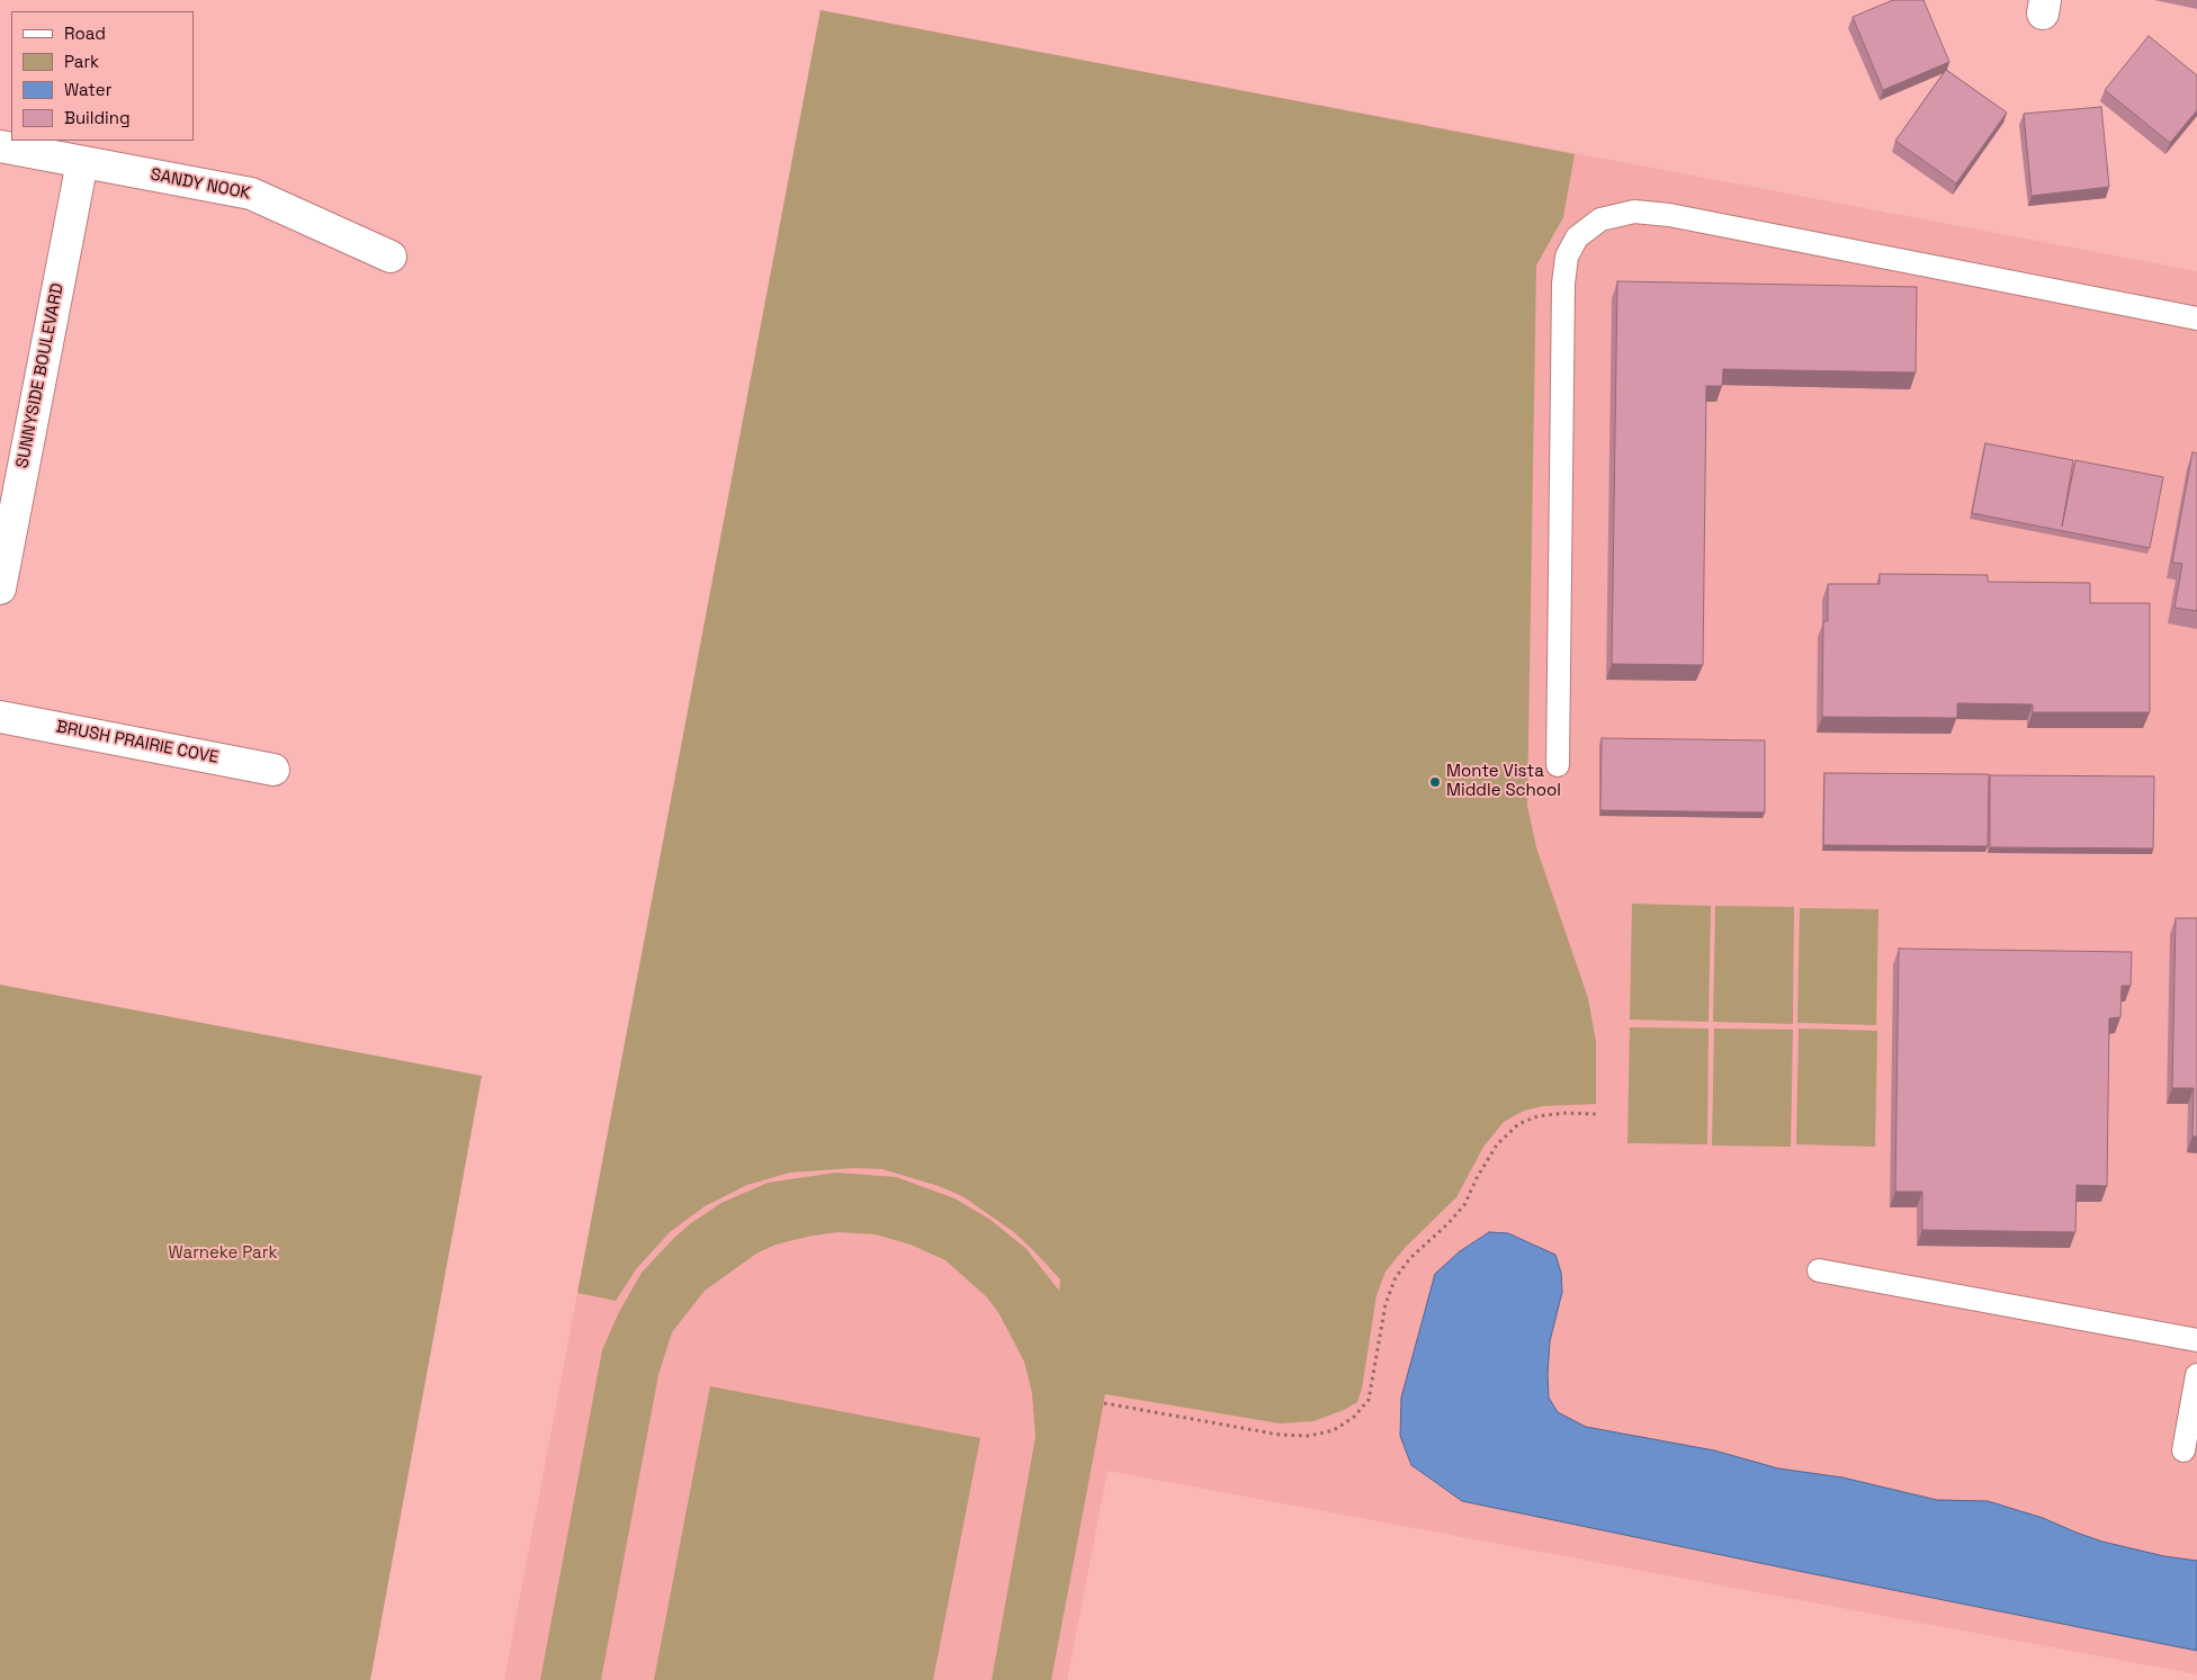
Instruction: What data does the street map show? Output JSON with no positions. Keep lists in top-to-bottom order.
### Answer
{
  "streets": {
    "street": ["SANDY NOOK", "SUNNYSIDE BOULEVARD", "BRUSH PRAIRIE COVE"]
  },
  "crossings": [
    ["SANDY NOOK", "SUNNYSIDE BOULEVARD"]
  ],
  "parks": ["Warneke Park"],
  "places": ["Monte Vista Middle School"],
  "legend": [
    "Road",
    "Park",
    "Water",
    "Building"
  ]
}
